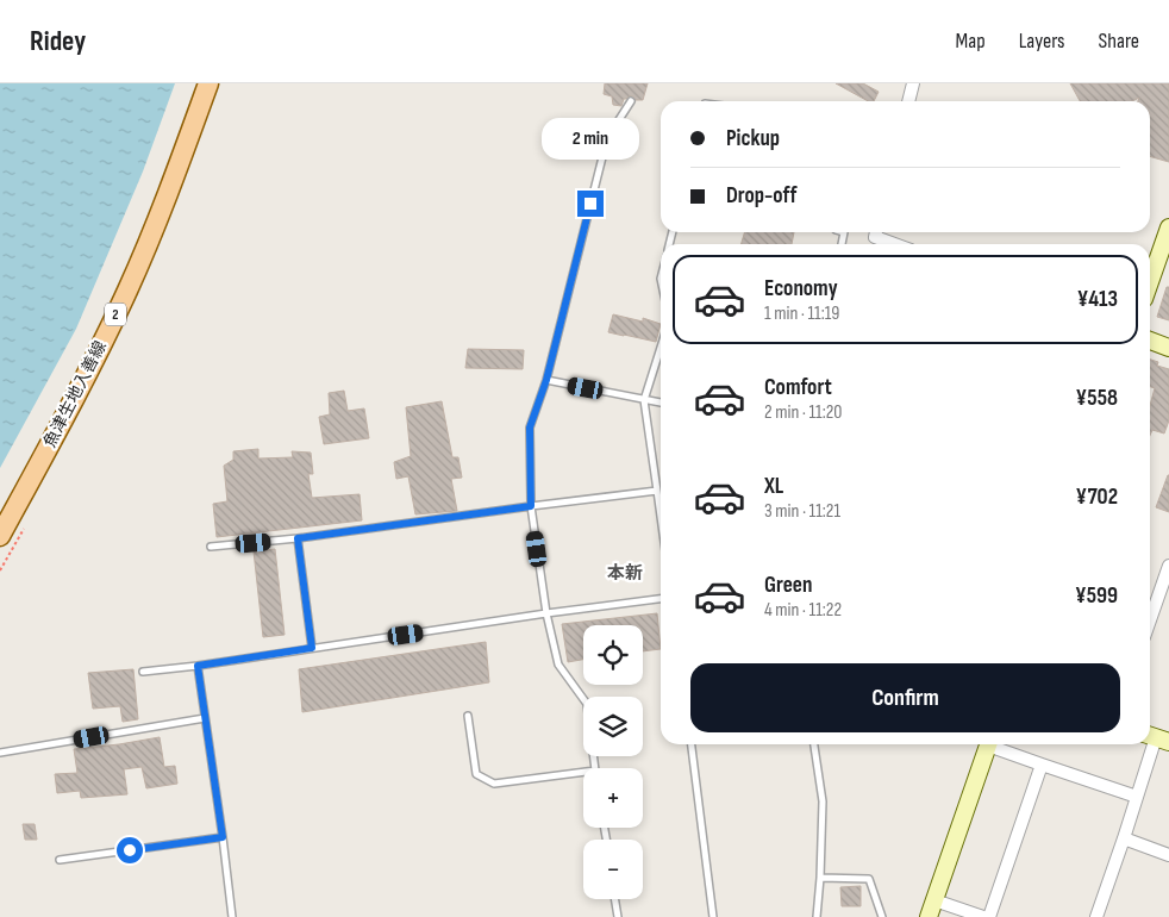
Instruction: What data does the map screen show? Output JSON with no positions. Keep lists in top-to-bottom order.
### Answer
{
  "streets": {
    "main road": ["2", "魚津生地入善線"]
  },
  "districts": ["本新"],
  "page": {
    "header": "Ridey",
    "nav": ["Map", "Layers", "Share"],
    "banner": ["Pickup", "Drop-off"],
    "bubble": "2 min",
    "list": [
      {
        "name": "Economy",
        "note": "1 min · 11:19",
        "value": "¥413"
      },
      {
        "name": "Comfort",
        "note": "2 min · 11:20",
        "value": "¥558"
      },
      {
        "name": "XL",
        "note": "3 min · 11:21",
        "value": "¥702"
      },
      {
        "name": "Green",
        "note": "4 min · 11:22",
        "value": "¥599"
      }
    ],
    "map_buttons": ["+", "−"],
    "buttons": "Confirm"
  }
}
